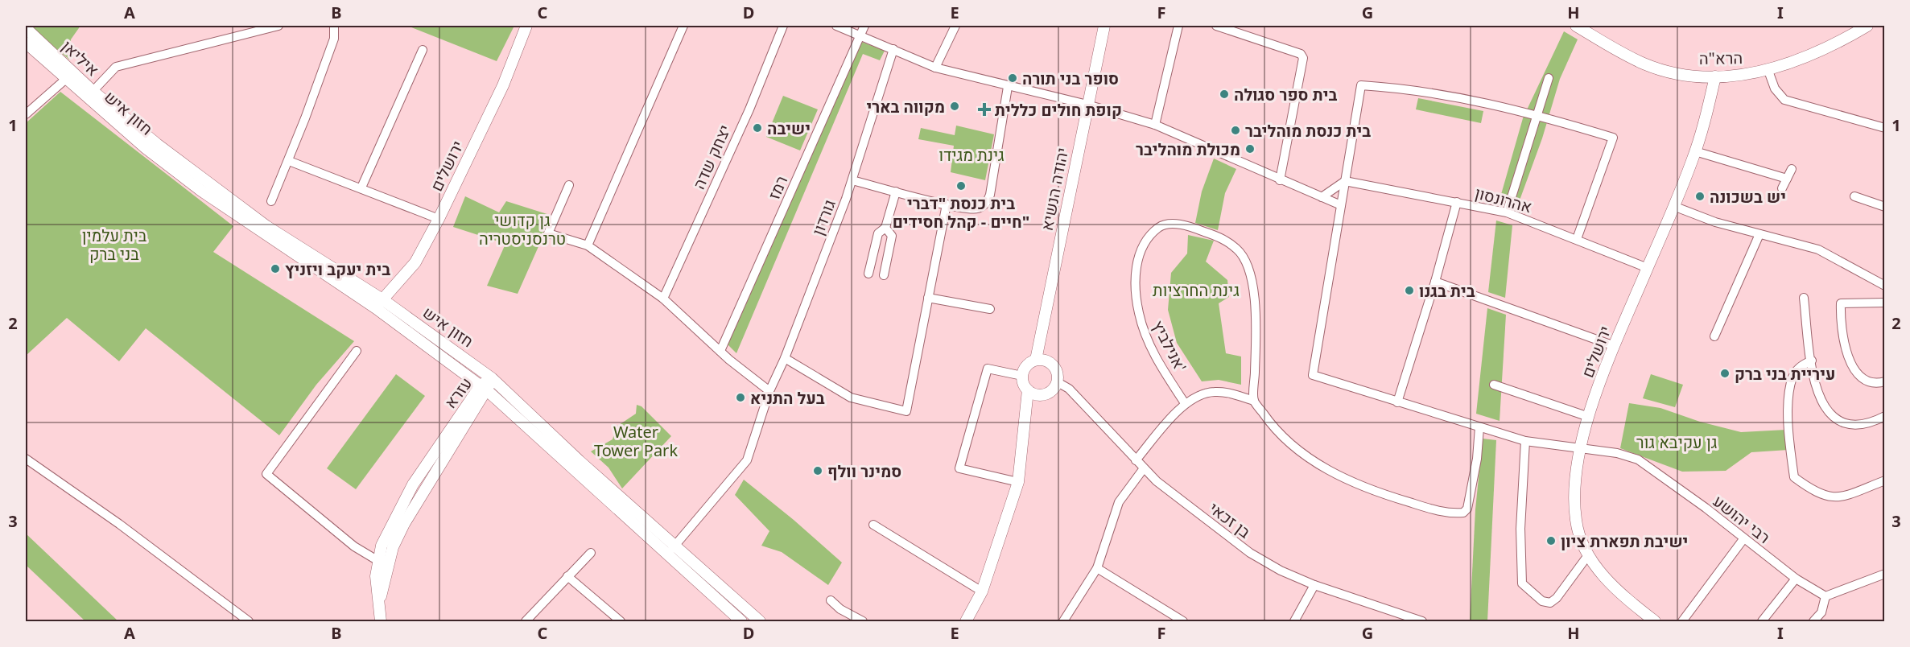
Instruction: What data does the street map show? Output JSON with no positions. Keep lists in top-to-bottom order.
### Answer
{
  "streets": {
    "street": [
      "איליאן",
      "הרא\"ה",
      "חזון איש",
      "יצחק שדה",
      "ירושלים",
      "רמז",
      "יהודה הנשיא",
      "אהרונסון",
      "גורדון",
      "אנילביץ'",
      "עזרא",
      "רבי יהושע",
      "בן זכאי"
    ]
  },
  "crossings": [
    ["איליאן", "חזון איש"],
    ["הרא\"ה", "ירושלים"],
    ["חזון איש", "ירושלים"],
    ["חזון איש", "גורדון"],
    ["חזון איש", "עזרא"],
    ["ירושלים", "אהרונסון"],
    ["ירושלים", "רבי יהושע"],
    ["יהודה הנשיא", "בן זכאי"]
  ],
  "parks": [
    "גינת מגידו",
    "גן קדושי טרנסניסטריה",
    "בית עלמין בני ברק",
    "גינת החרציות",
    "Water Tower Park",
    "גן עקיבא גור"
  ],
  "places": {
    "other": [
      "סופר בני תורה",
      "בית ספר סגולה",
      "מקווה בארי",
      "ישיבה",
      "בית כנסת מוהליבר",
      "מכולת מוהליבר",
      "בית כנסת \"דברי חיים - קהל חסידים\"",
      "יש בשכונה",
      "בית יעקב ויזניץ",
      "בית בגנו",
      "עיריית בני ברק",
      "בעל התניא",
      "סמינר וולף",
      "ישיבת תפארת ציון"
    ],
    "health": ["קופת חולים כללית"]
  },
  "grid": {
    "columns": [
      "A",
      "B",
      "C",
      "D",
      "E",
      "F",
      "G",
      "H",
      "I"
    ],
    "rows": ["1", "2", "3"]
  }
}
